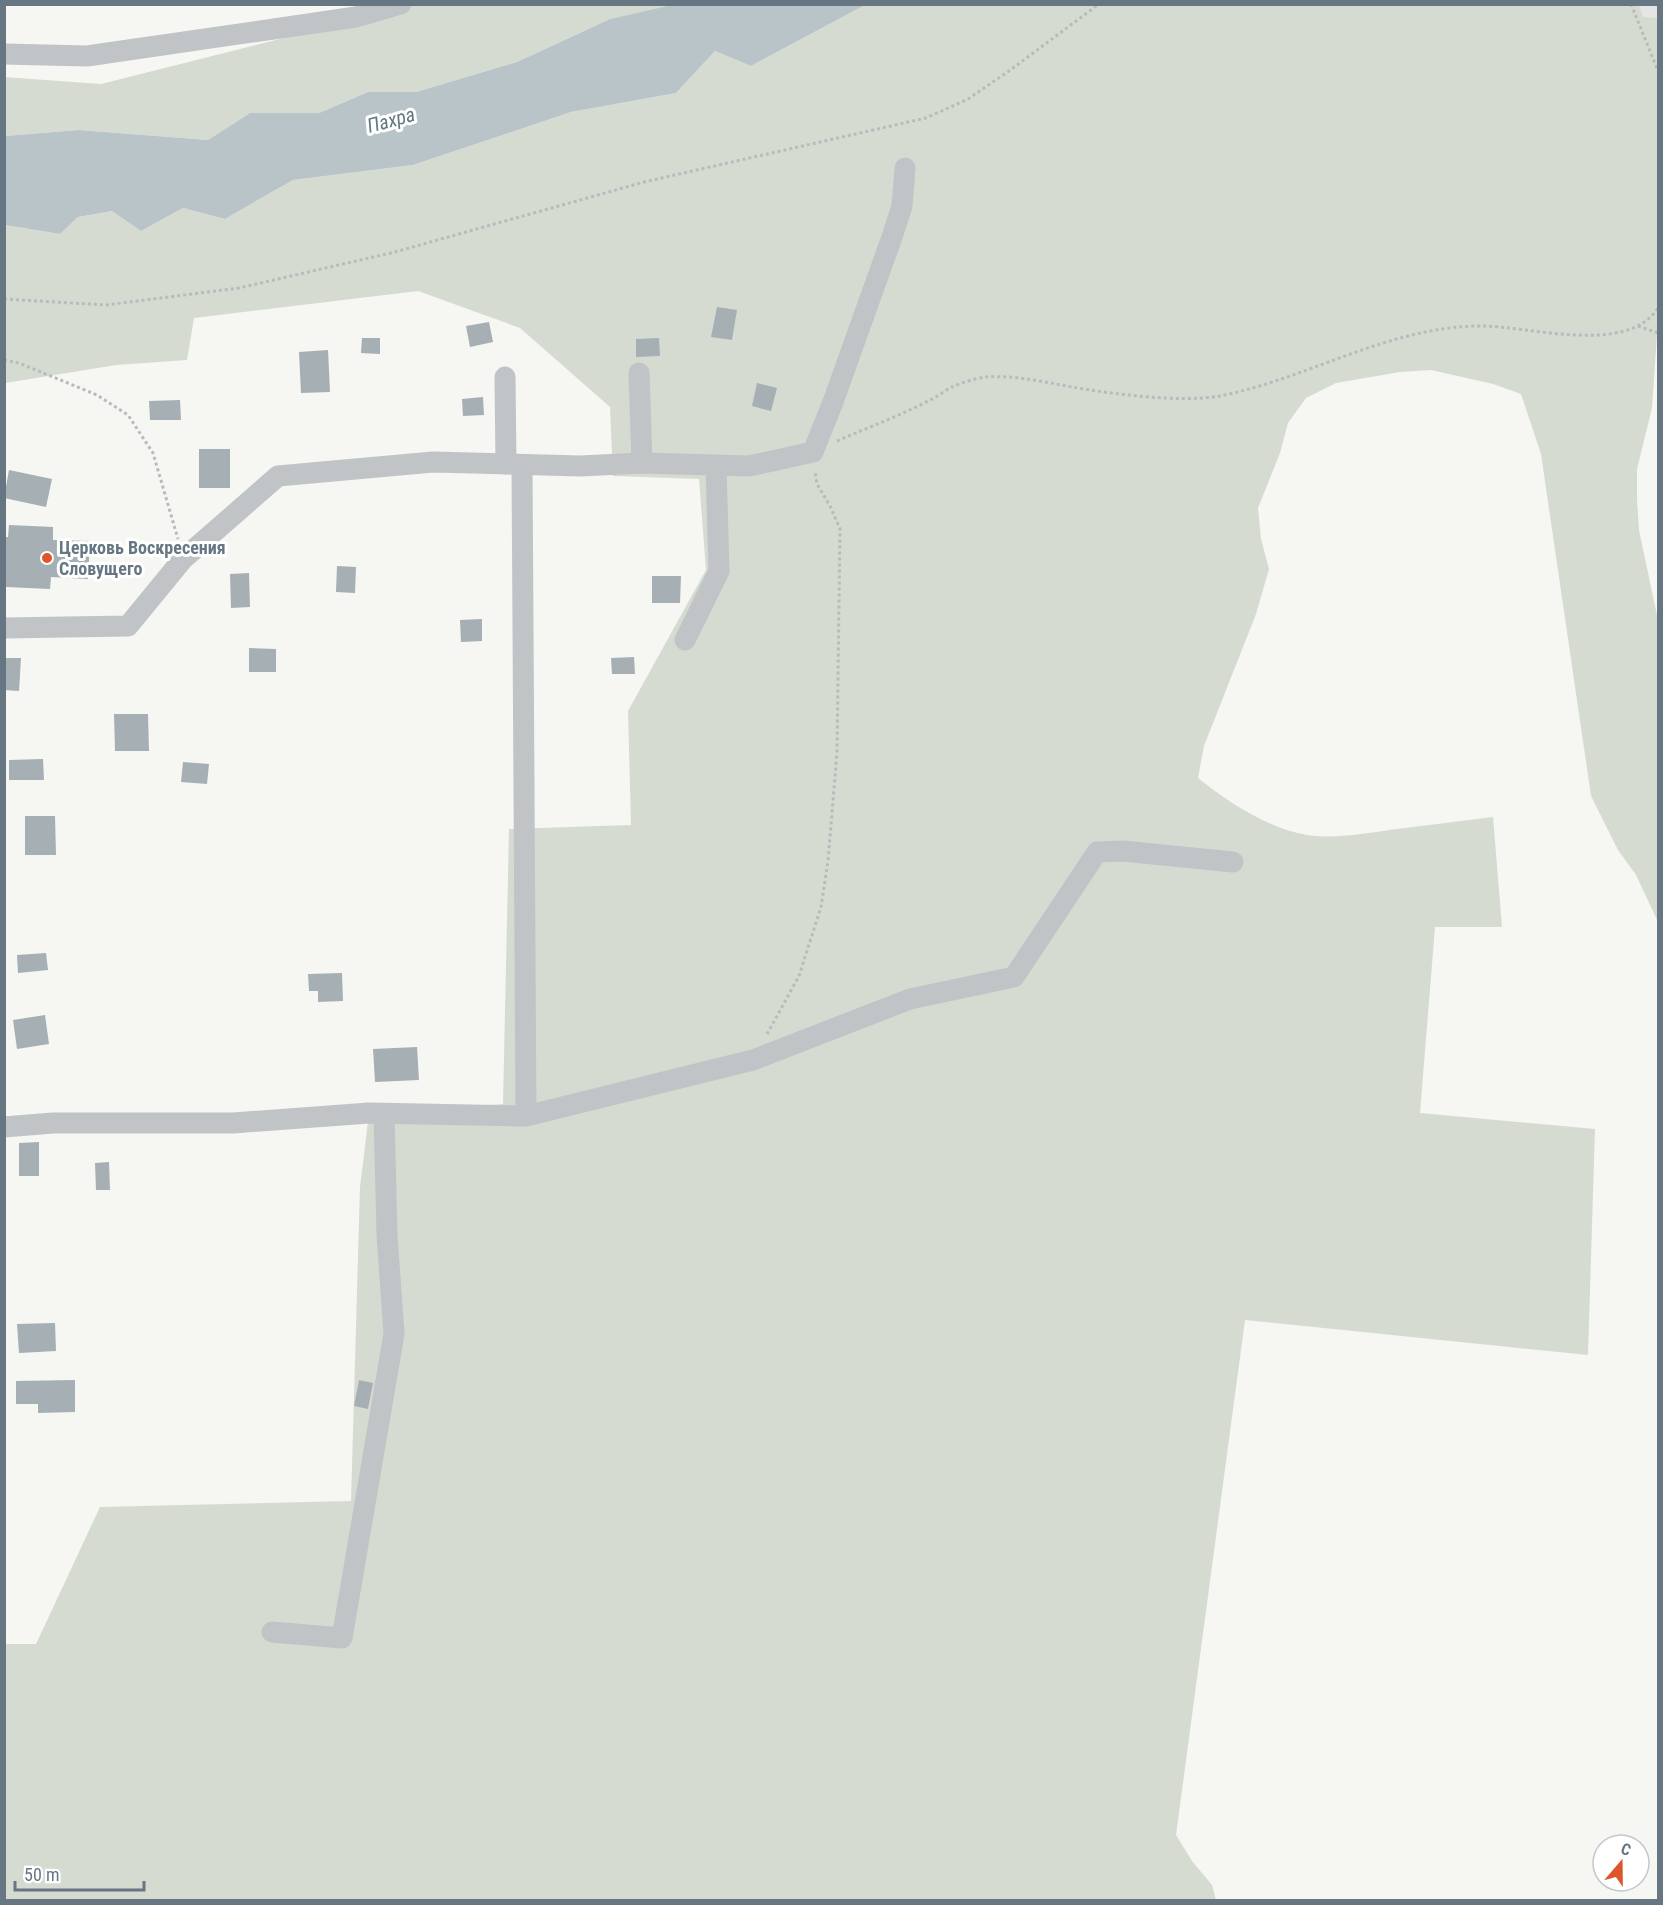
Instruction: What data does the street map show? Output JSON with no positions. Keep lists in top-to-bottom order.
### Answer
{
  "water": ["Пахра"],
  "places": ["Церковь Воскресения Словущего"],
  "scale_bar": "50 m",
  "north": "top"
}
